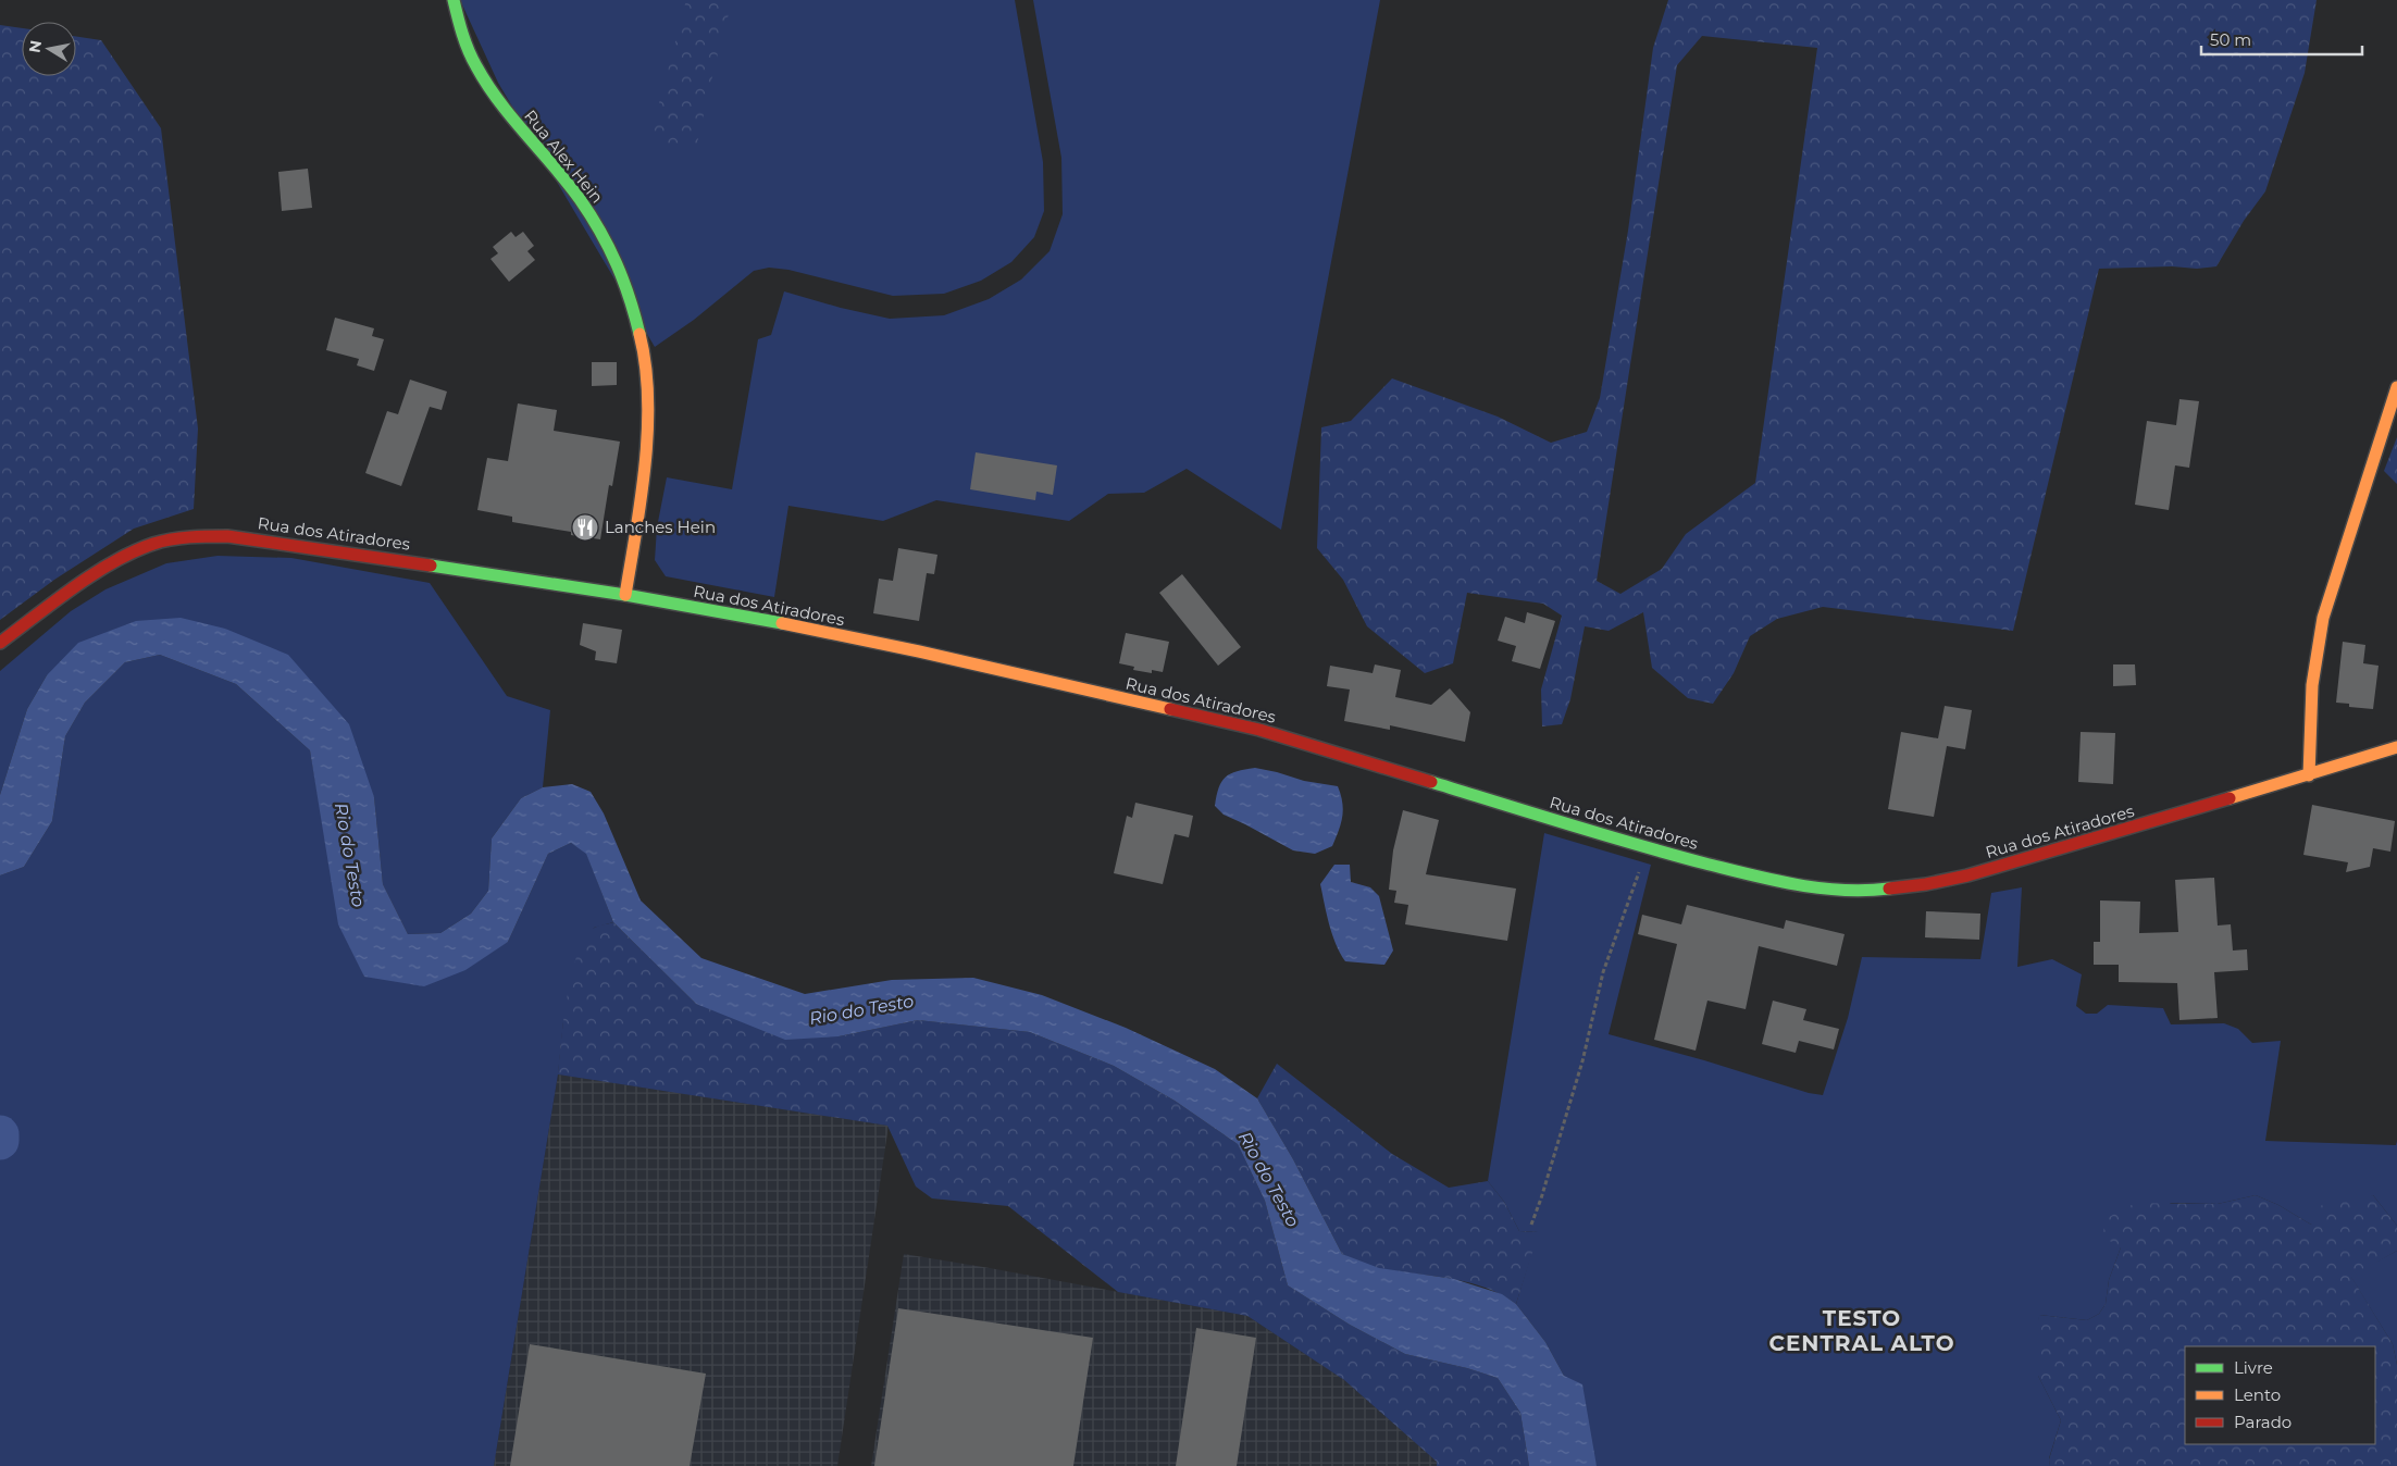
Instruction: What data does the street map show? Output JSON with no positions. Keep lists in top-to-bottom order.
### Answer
{
  "streets": {
    "street": ["Rua Alex Hein", "Rua dos Atiradores"]
  },
  "crossings": [
    ["Rua Alex Hein", "Rua dos Atiradores"]
  ],
  "districts": ["TESTO CENTRAL ALTO"],
  "water": ["Rio do Testo"],
  "places": {
    "restaurant": ["Lanches Hein"]
  },
  "legend": ["Livre", "Lento", "Parado"],
  "scale_bar": "50 m",
  "north": "left"
}
